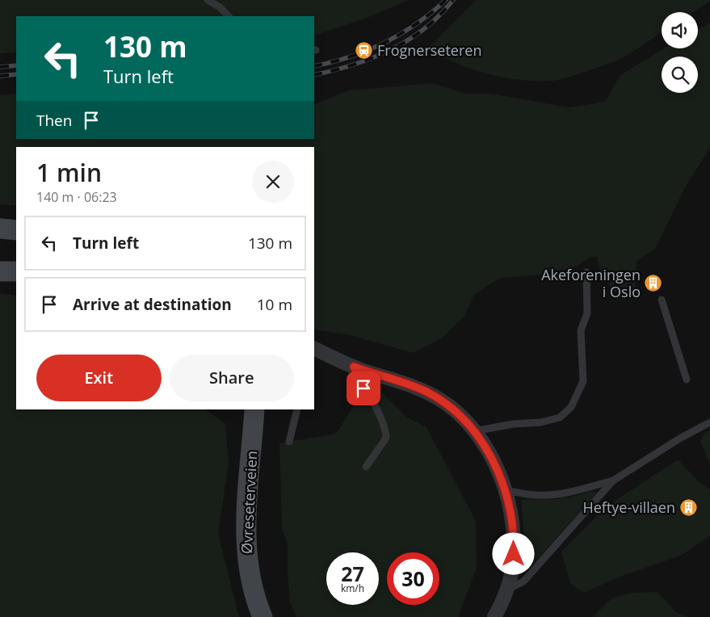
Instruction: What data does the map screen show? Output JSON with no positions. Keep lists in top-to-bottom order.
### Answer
{
  "streets": {
    "main road": ["Øvreseterveien"]
  },
  "places": {
    "station": ["Frognerseteren"],
    "building": ["Akeforeningen i Oslo", "Heftye-villaen"]
  },
  "page": {
    "turn": ["130 m", "Turn left"],
    "then": "Then",
    "heading": ["1 min", "140 m · 06:23"],
    "list": [
      {
        "name": "Turn left",
        "value": "130 m"
      },
      {
        "name": "Arrive at destination",
        "value": "10 m"
      }
    ],
    "buttons": ["Exit", "Share"],
    "speed": "27 km/h",
    "limit": "30"
  }
}
